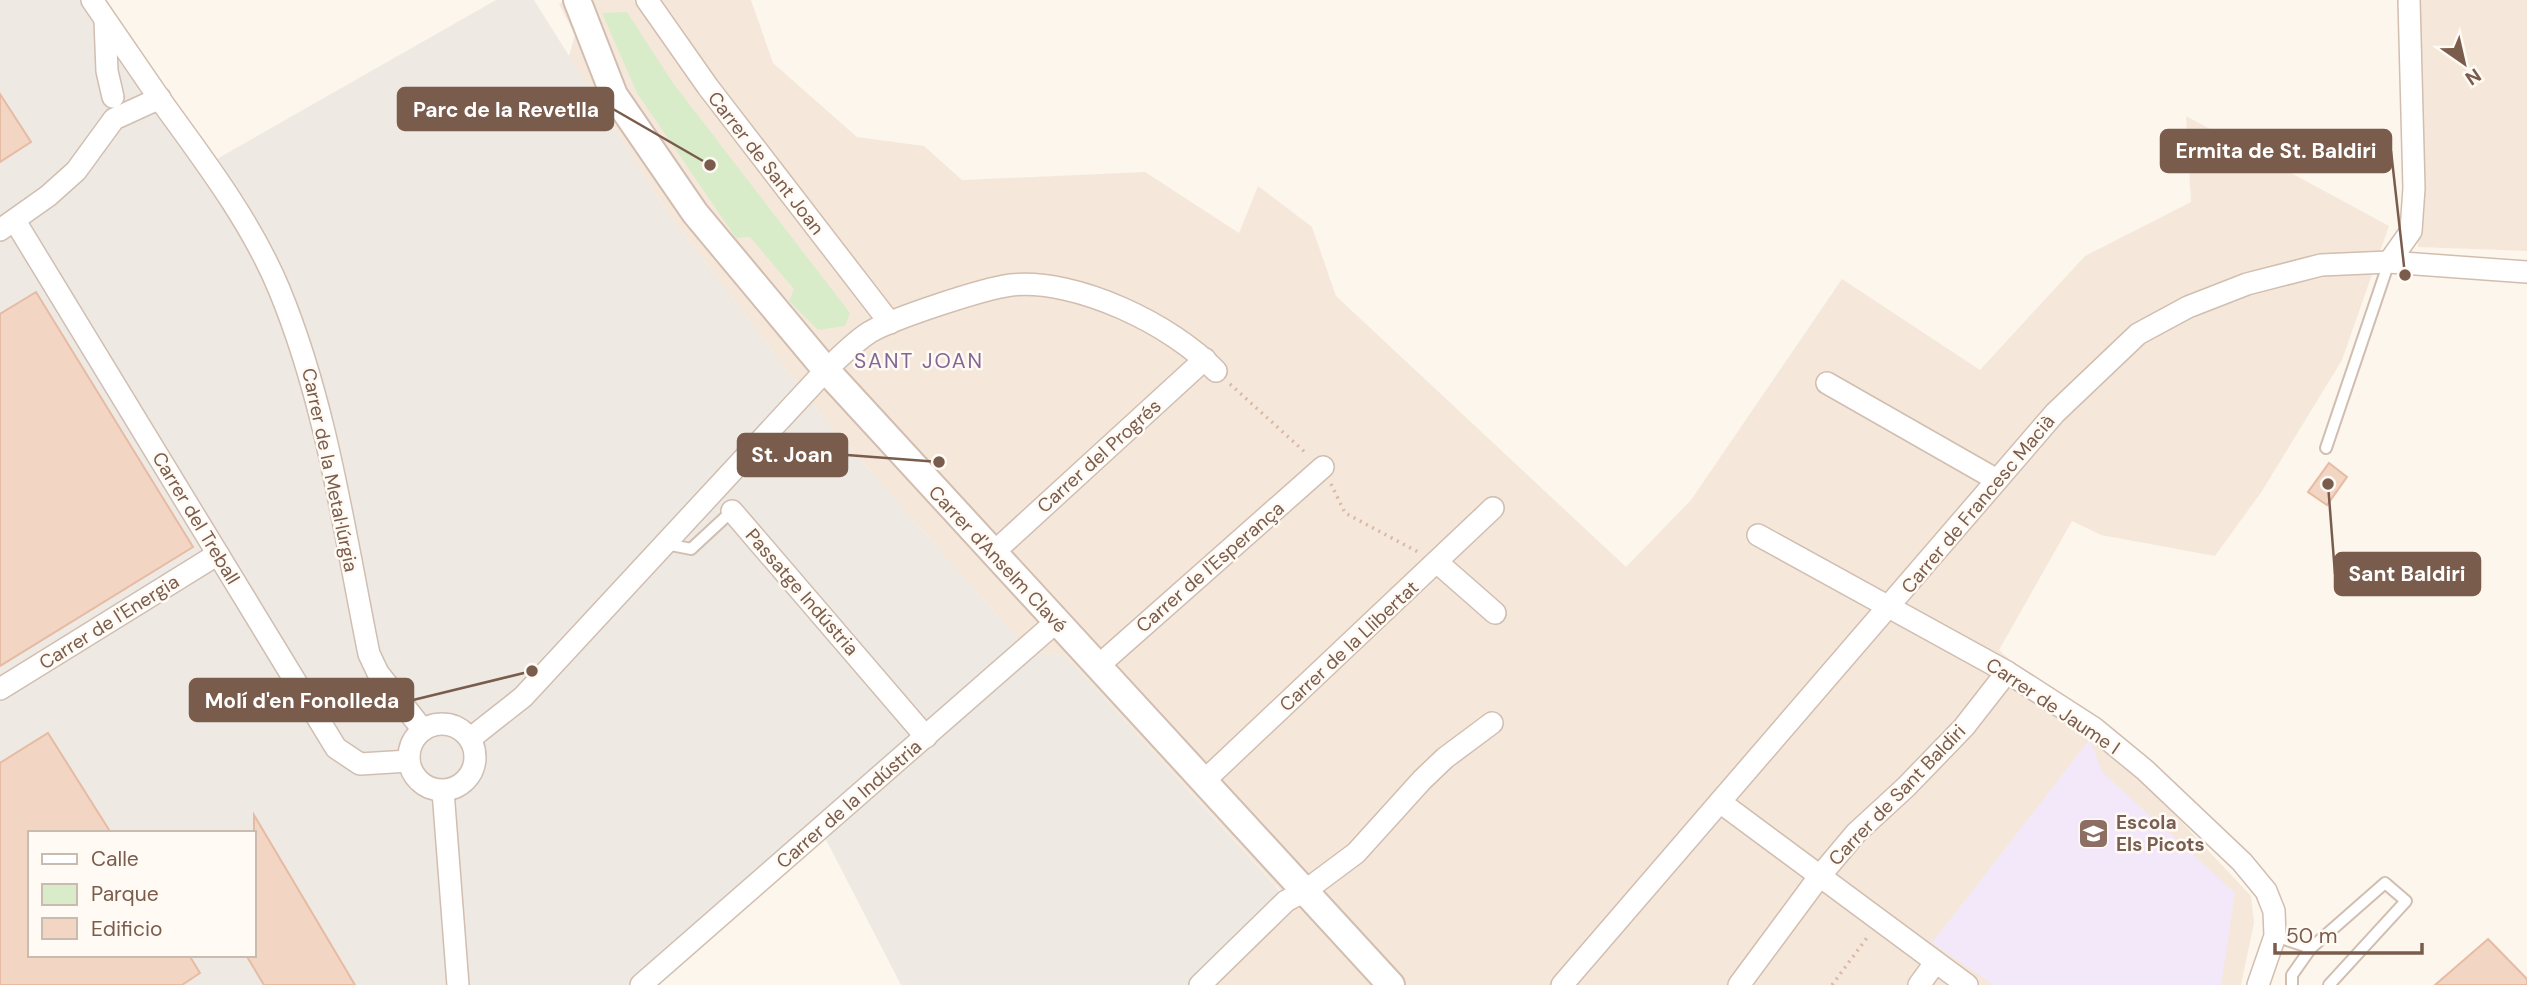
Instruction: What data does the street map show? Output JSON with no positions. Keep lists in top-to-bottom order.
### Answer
{
  "streets": {
    "street": [
      "Carrer de Sant Joan",
      "Carrer del Progrés",
      "Carrer de la Metal·lúrgia",
      "Carrer de Francesc Macià",
      "Carrer del Treball",
      "Carrer d'Anselm Clavé",
      "Carrer de l'Esperança",
      "Passatge Indústria",
      "Carrer de l'Energia",
      "Carrer de la Llibertat",
      "Carrer de Jaume I",
      "Carrer de Sant Baldiri",
      "Carrer de la Indústria"
    ]
  },
  "crossings": [
    ["Carrer de Sant Joan", "Carrer del Progrés"],
    ["Carrer del Progrés", "Carrer d'Anselm Clavé"],
    ["Carrer de la Metal·lúrgia", "Carrer del Treball"],
    ["Carrer de Francesc Macià", "Carrer de Jaume I"],
    ["Carrer del Treball", "Carrer de l'Energia"],
    ["Carrer d'Anselm Clavé", "Carrer de l'Esperança"],
    ["Carrer d'Anselm Clavé", "Carrer de la Llibertat"],
    ["Carrer d'Anselm Clavé", "Carrer de la Indústria"],
    ["Passatge Indústria", "Carrer de la Indústria"],
    ["Carrer de Jaume I", "Carrer de Sant Baldiri"]
  ],
  "districts": ["SANT JOAN"],
  "places": {
    "other": [
      "Parc de la Revetlla",
      "Ermita de St. Baldiri",
      "St. Joan",
      "Sant Baldiri",
      "Molí d'en Fonolleda"
    ],
    "school or university": ["Escola Els Picots"]
  },
  "legend": ["Calle", "Parque", "Edificio"],
  "scale_bar": "50 m",
  "north": "bottom right"
}
